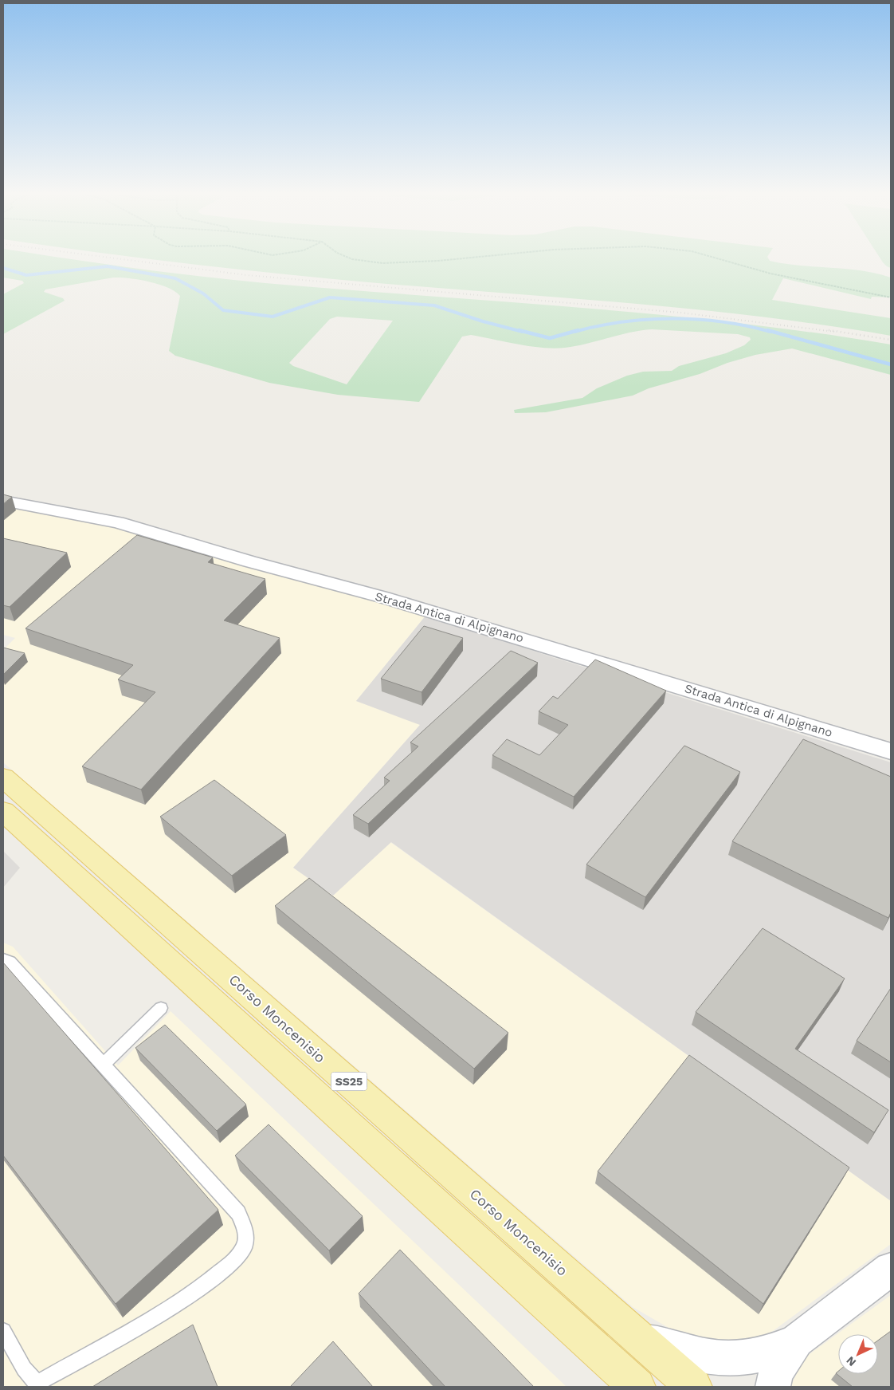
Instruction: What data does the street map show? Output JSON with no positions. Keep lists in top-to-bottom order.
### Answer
{
  "streets": {
    "main road": ["Corso Moncenisio", "SS25"],
    "street": ["Strada Antica di Alpignano"]
  },
  "north": "bottom left"
}
